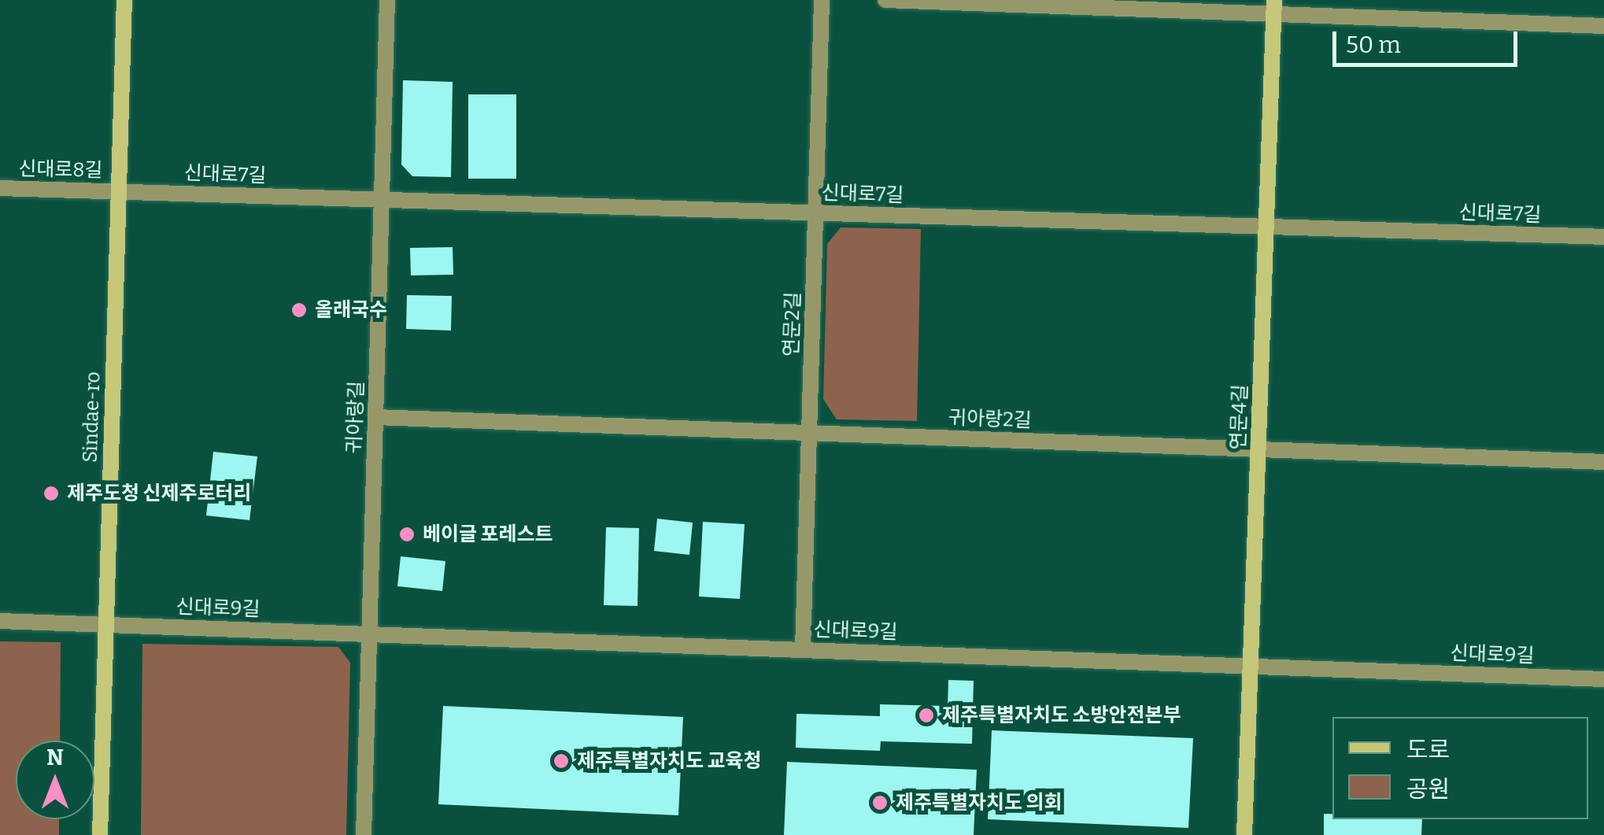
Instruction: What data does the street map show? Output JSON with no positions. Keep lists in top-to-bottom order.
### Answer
{
  "streets": {
    "main road": ["Sindae-ro", "연문4길"],
    "street": [
      "신대로8길",
      "신대로7길",
      "연문2길",
      "귀아랑길",
      "귀아랑2길",
      "신대로9길"
    ]
  },
  "crossings": [
    ["신대로8길", "신대로7길"],
    ["신대로8길", "Sindae-ro"],
    ["신대로7길", "연문2길"],
    ["신대로7길", "Sindae-ro"],
    ["신대로7길", "귀아랑길"],
    ["신대로7길", "연문4길"],
    ["연문2길", "귀아랑2길"],
    ["연문2길", "신대로9길"],
    ["Sindae-ro", "신대로9길"],
    ["귀아랑길", "귀아랑2길"],
    ["귀아랑길", "신대로9길"],
    ["연문4길", "귀아랑2길"],
    ["연문4길", "신대로9길"]
  ],
  "places": [
    "올래국수",
    "제주도청 신제주로터리",
    "베이글 포레스트",
    "제주특별자치도 소방안전본부",
    "제주특별자치도 교육청",
    "제주특별자치도 의회"
  ],
  "legend": ["도로", "공원"],
  "scale_bar": "50 m",
  "north": "top"
}
